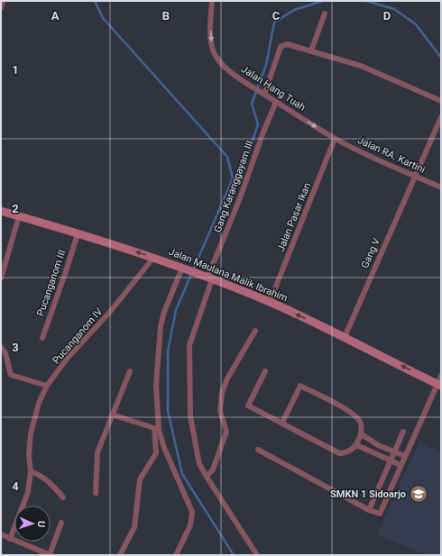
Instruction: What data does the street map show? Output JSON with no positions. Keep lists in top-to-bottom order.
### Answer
{
  "streets": {
    "main road": ["Jalan Maulana Malik Ibrahim"],
    "street": [
      "Jalan Hang Tuah",
      "Jalan RA. Kartini",
      "Gang Karanggayam III",
      "Jalan Pasar Ikan",
      "Gang V",
      "Pucanganom III",
      "Pucanganom IV"
    ]
  },
  "crossings": [
    ["Jalan Hang Tuah", "Jalan RA. Kartini"],
    ["Jalan Hang Tuah", "Gang Karanggayam III"],
    ["Jalan Hang Tuah", "Jalan Pasar Ikan"],
    ["Jalan RA. Kartini", "Jalan Pasar Ikan"],
    ["Jalan RA. Kartini", "Gang V"],
    ["Gang Karanggayam III", "Jalan Maulana Malik Ibrahim"],
    ["Jalan Pasar Ikan", "Jalan Maulana Malik Ibrahim"],
    ["Gang V", "Jalan Maulana Malik Ibrahim"],
    ["Jalan Maulana Malik Ibrahim", "Pucanganom III"],
    ["Jalan Maulana Malik Ibrahim", "Pucanganom IV"]
  ],
  "one_way": ["Jalan Hang Tuah", "Jalan Maulana Malik Ibrahim"],
  "places": {
    "school or university": ["SMKN 1 Sidoarjo"]
  },
  "north": "right",
  "grid": {
    "columns": [
      "A",
      "B",
      "C",
      "D"
    ],
    "rows": [
      "1",
      "2",
      "3",
      "4"
    ]
  }
}
